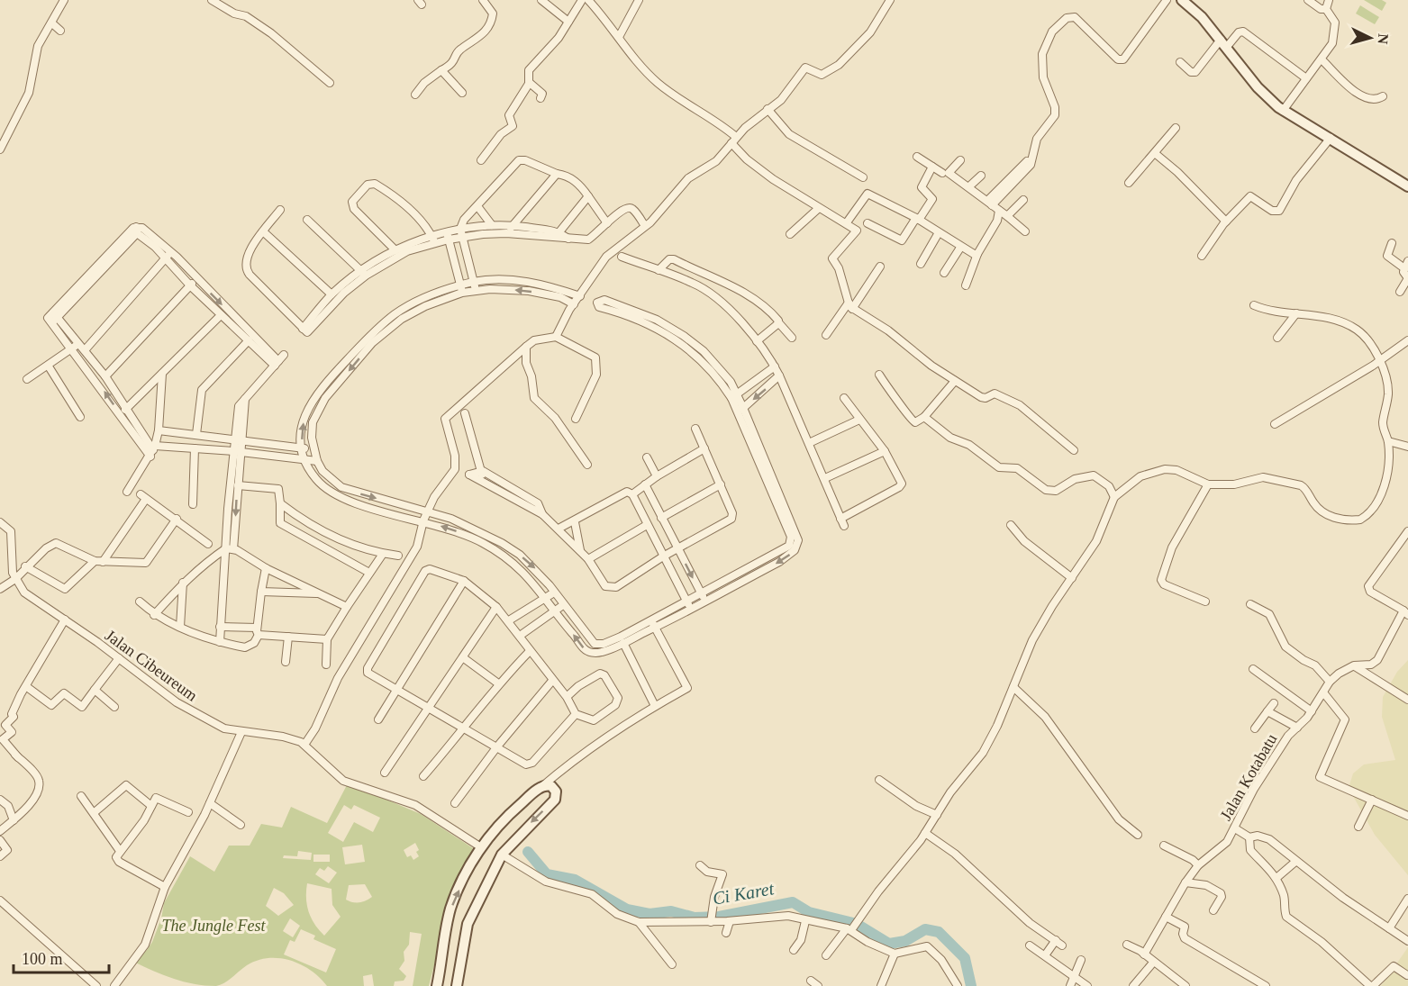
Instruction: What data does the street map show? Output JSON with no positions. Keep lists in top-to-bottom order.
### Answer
{
  "streets": {
    "street": ["Jalan Cibeureum", "Jalan Kotabatu"]
  },
  "water": ["Ci Karet"],
  "parks": ["The Jungle Fest"],
  "scale_bar": "100 m",
  "north": "right"
}
